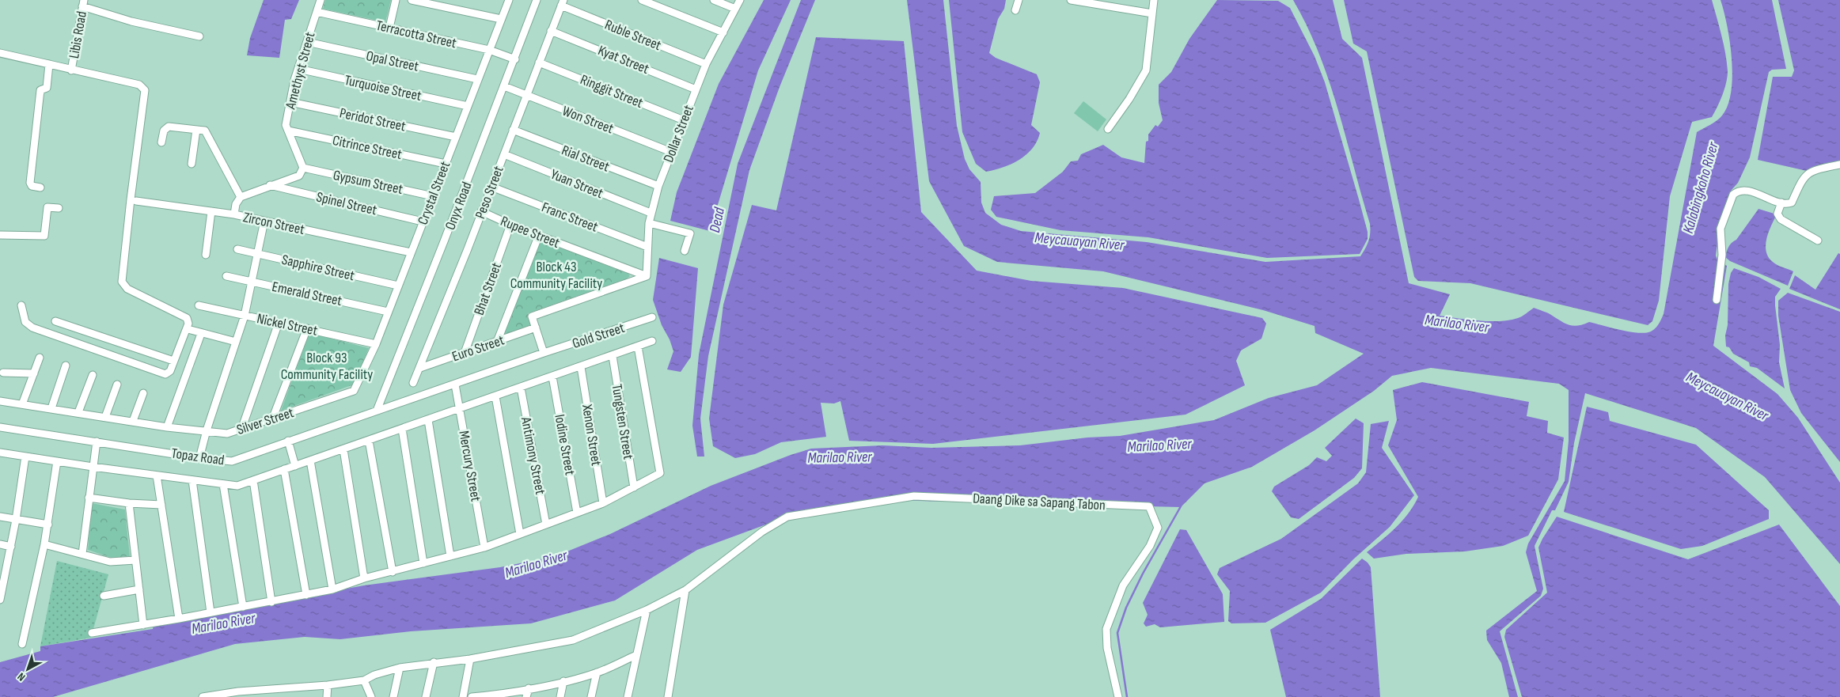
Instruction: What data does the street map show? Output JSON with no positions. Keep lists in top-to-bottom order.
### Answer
{
  "streets": {
    "street": [
      "Terracotta Street",
      "Libis Road",
      "Ruble Street",
      "Kyat Street",
      "Opal Street",
      "Amethyst Street",
      "Turquoise Street",
      "Ringgit Street",
      "Peridot Street",
      "Won Street",
      "Dollar Street",
      "Citrince Street",
      "Rial Street",
      "Gypsum Street",
      "Yuan Street",
      "Peso Street",
      "Crystal Street",
      "Spinel Street",
      "Onyx Road",
      "Franc Street",
      "Zircon Street",
      "Rupee Street",
      "Sapphire Street",
      "Bhat Street",
      "Emerald Street",
      "Nickel Street",
      "Gold Street",
      "Euro Street",
      "Silver Street",
      "Tungsten Street",
      "Xenon Street",
      "Iodine Street",
      "Antimony Street",
      "Topaz Road",
      "Mercury Street",
      "Daang Dike sa Sapang Tabon"
    ]
  },
  "crossings": [
    ["Terracotta Street", "Amethyst Street"],
    ["Terracotta Street", "Crystal Street"],
    ["Terracotta Street", "Onyx Road"],
    ["Ruble Street", "Dollar Street"],
    ["Ruble Street", "Peso Street"],
    ["Kyat Street", "Dollar Street"],
    ["Kyat Street", "Peso Street"],
    ["Opal Street", "Amethyst Street"],
    ["Opal Street", "Crystal Street"],
    ["Amethyst Street", "Turquoise Street"],
    ["Amethyst Street", "Peridot Street"],
    ["Amethyst Street", "Citrince Street"],
    ["Amethyst Street", "Gypsum Street"],
    ["Turquoise Street", "Crystal Street"],
    ["Ringgit Street", "Dollar Street"],
    ["Ringgit Street", "Peso Street"],
    ["Peridot Street", "Crystal Street"],
    ["Won Street", "Dollar Street"],
    ["Won Street", "Peso Street"],
    ["Won Street", "Onyx Road"],
    ["Dollar Street", "Rial Street"],
    ["Dollar Street", "Yuan Street"],
    ["Dollar Street", "Franc Street"],
    ["Dollar Street", "Rupee Street"],
    ["Citrince Street", "Crystal Street"],
    ["Rial Street", "Peso Street"],
    ["Gypsum Street", "Crystal Street"],
    ["Yuan Street", "Peso Street"],
    ["Peso Street", "Franc Street"],
    ["Peso Street", "Rupee Street"],
    ["Peso Street", "Euro Street"],
    ["Crystal Street", "Spinel Street"],
    ["Crystal Street", "Zircon Street"],
    ["Crystal Street", "Sapphire Street"],
    ["Crystal Street", "Emerald Street"],
    ["Crystal Street", "Nickel Street"],
    ["Crystal Street", "Silver Street"],
    ["Onyx Road", "Topaz Road"],
    ["Rupee Street", "Bhat Street"],
    ["Bhat Street", "Euro Street"],
    ["Gold Street", "Topaz Road"],
    ["Gold Street", "Mercury Street"],
    ["Topaz Road", "Mercury Street"]
  ],
  "water": [
    "Kalabingkoho River",
    "Dead",
    "Meycauayan River",
    "Marilao River"
  ],
  "parks": ["Block 43 Community Facility", "Block 93 Community Facility"],
  "north": "bottom left"
}
